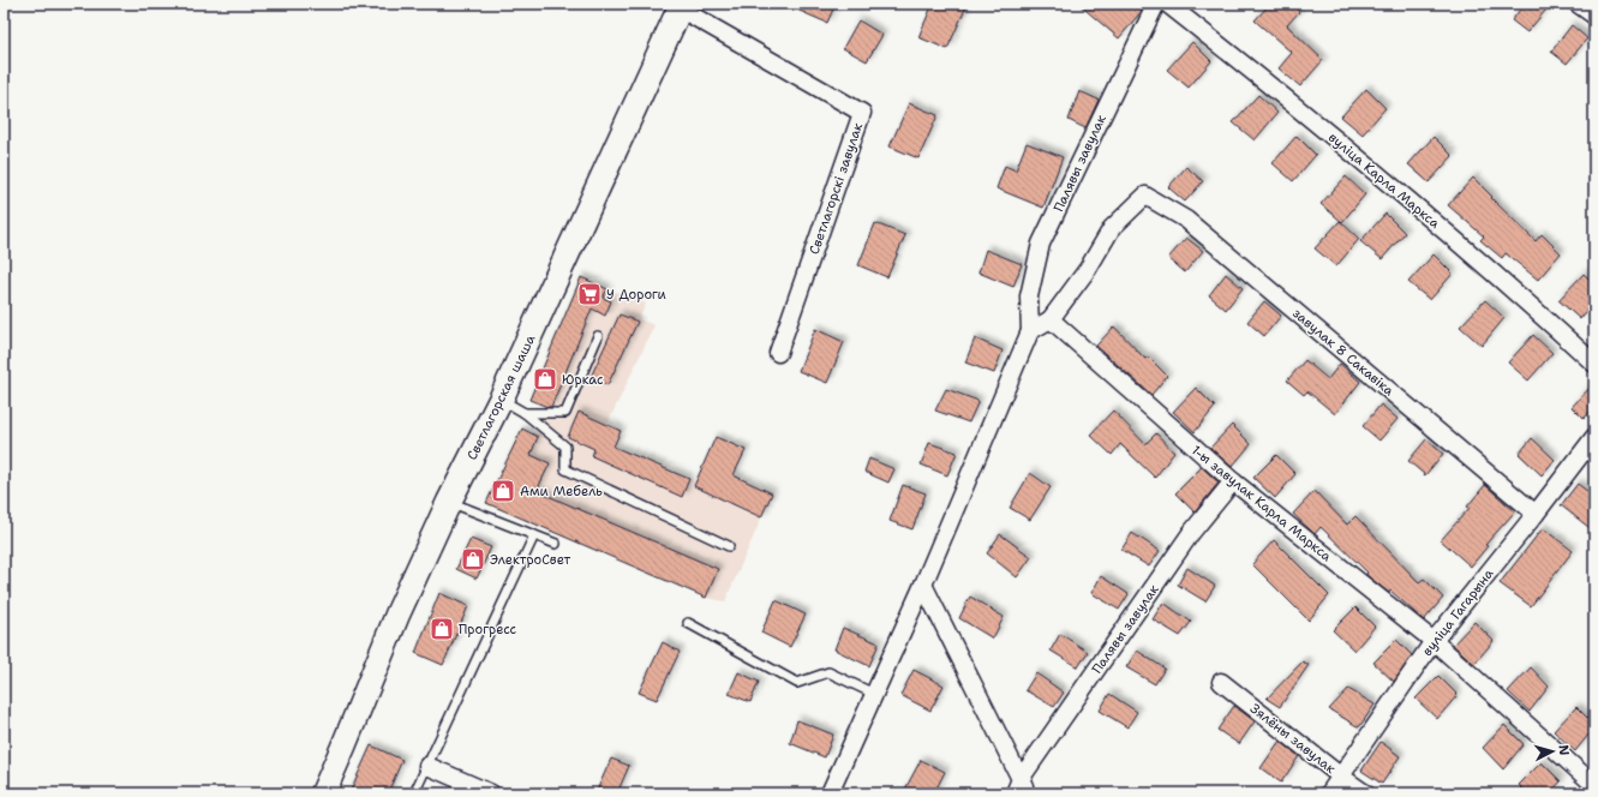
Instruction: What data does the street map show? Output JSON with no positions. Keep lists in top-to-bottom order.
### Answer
{
  "streets": {
    "main road": ["Светлагорская шаша"],
    "street": [
      "Палявы завулак",
      "вуліца Карла Маркса",
      "Светлагорскі завулак",
      "завулак 8 Сакавіка",
      "1-ы завулак Карла Маркса",
      "вуліца Гагарына",
      "Зялёны завулак"
    ]
  },
  "crossings": [
    ["Палявы завулак", "1-ы завулак Карла Маркса"],
    ["Светлагорскі завулак", "Светлагорская шаша"],
    ["завулак 8 Сакавіка", "1-ы завулак Карла Маркса"],
    ["завулак 8 Сакавіка", "вуліца Гагарына"],
    ["1-ы завулак Карла Маркса", "вуліца Гагарына"],
    ["вуліца Гагарына", "Зялёны завулак"]
  ],
  "places": {
    "supermarket": ["У Дороги"],
    "shop": [
      "Юркас",
      "Ами Мебель",
      "ЭлектроСвет",
      "Прогресс"
    ]
  },
  "north": "right"
}
